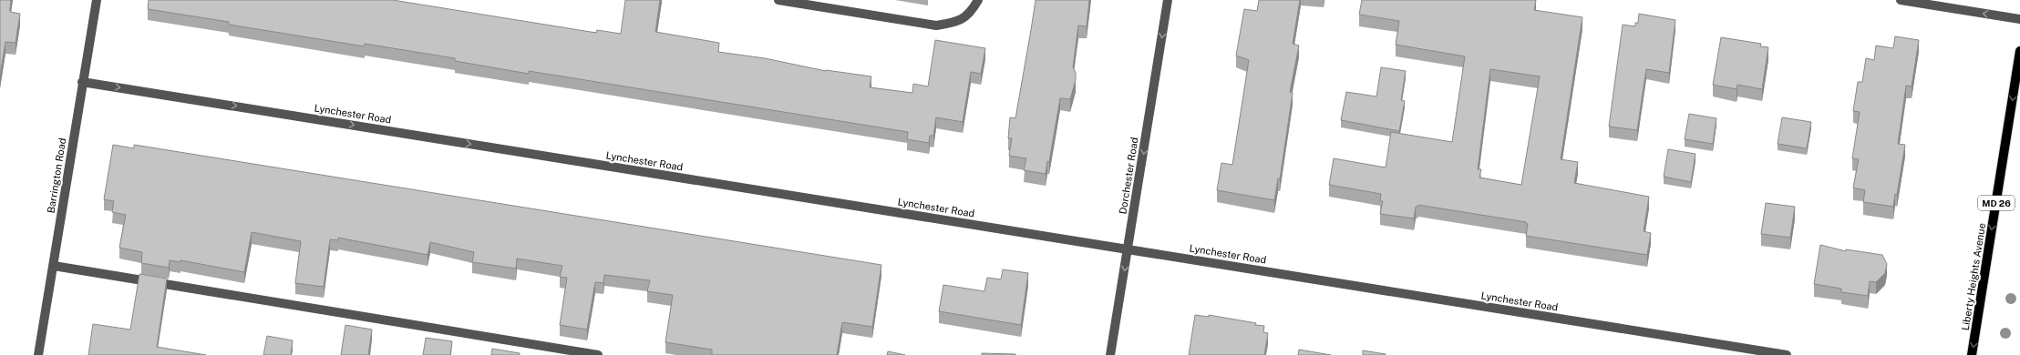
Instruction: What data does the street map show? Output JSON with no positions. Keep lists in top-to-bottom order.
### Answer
{
  "streets": {
    "main road": ["MD 26", "Liberty Heights Avenue"],
    "street": ["Lynchester Road", "Barrington Road", "Dorchester Road"]
  },
  "crossings": [
    ["Lynchester Road", "Barrington Road"],
    ["Lynchester Road", "Dorchester Road"]
  ],
  "one_way": ["Lynchester Road", "Dorchester Road", "Liberty Heights Avenue"]
}
